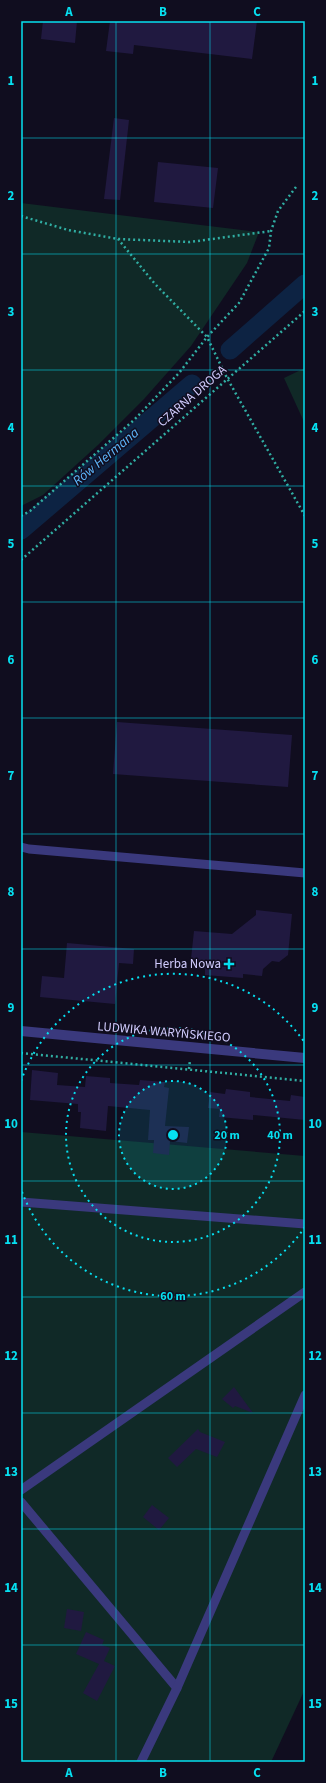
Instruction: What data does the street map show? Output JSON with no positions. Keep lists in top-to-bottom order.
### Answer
{
  "streets": {
    "street": ["LUDWIKA WARYŃSKIEGO"],
    "path": ["CZARNA DROGA"]
  },
  "water": ["Rów Hermana"],
  "places": {
    "health": ["Herba Nowa"]
  },
  "grid": {
    "columns": ["A", "B", "C"],
    "rows": [
      "1",
      "2",
      "3",
      "4",
      "5",
      "6",
      "7",
      "8",
      "9",
      "10",
      "11",
      "12",
      "13",
      "14",
      "15"
    ]
  },
  "rings": ["20 m", "40 m", "60 m"]
}
